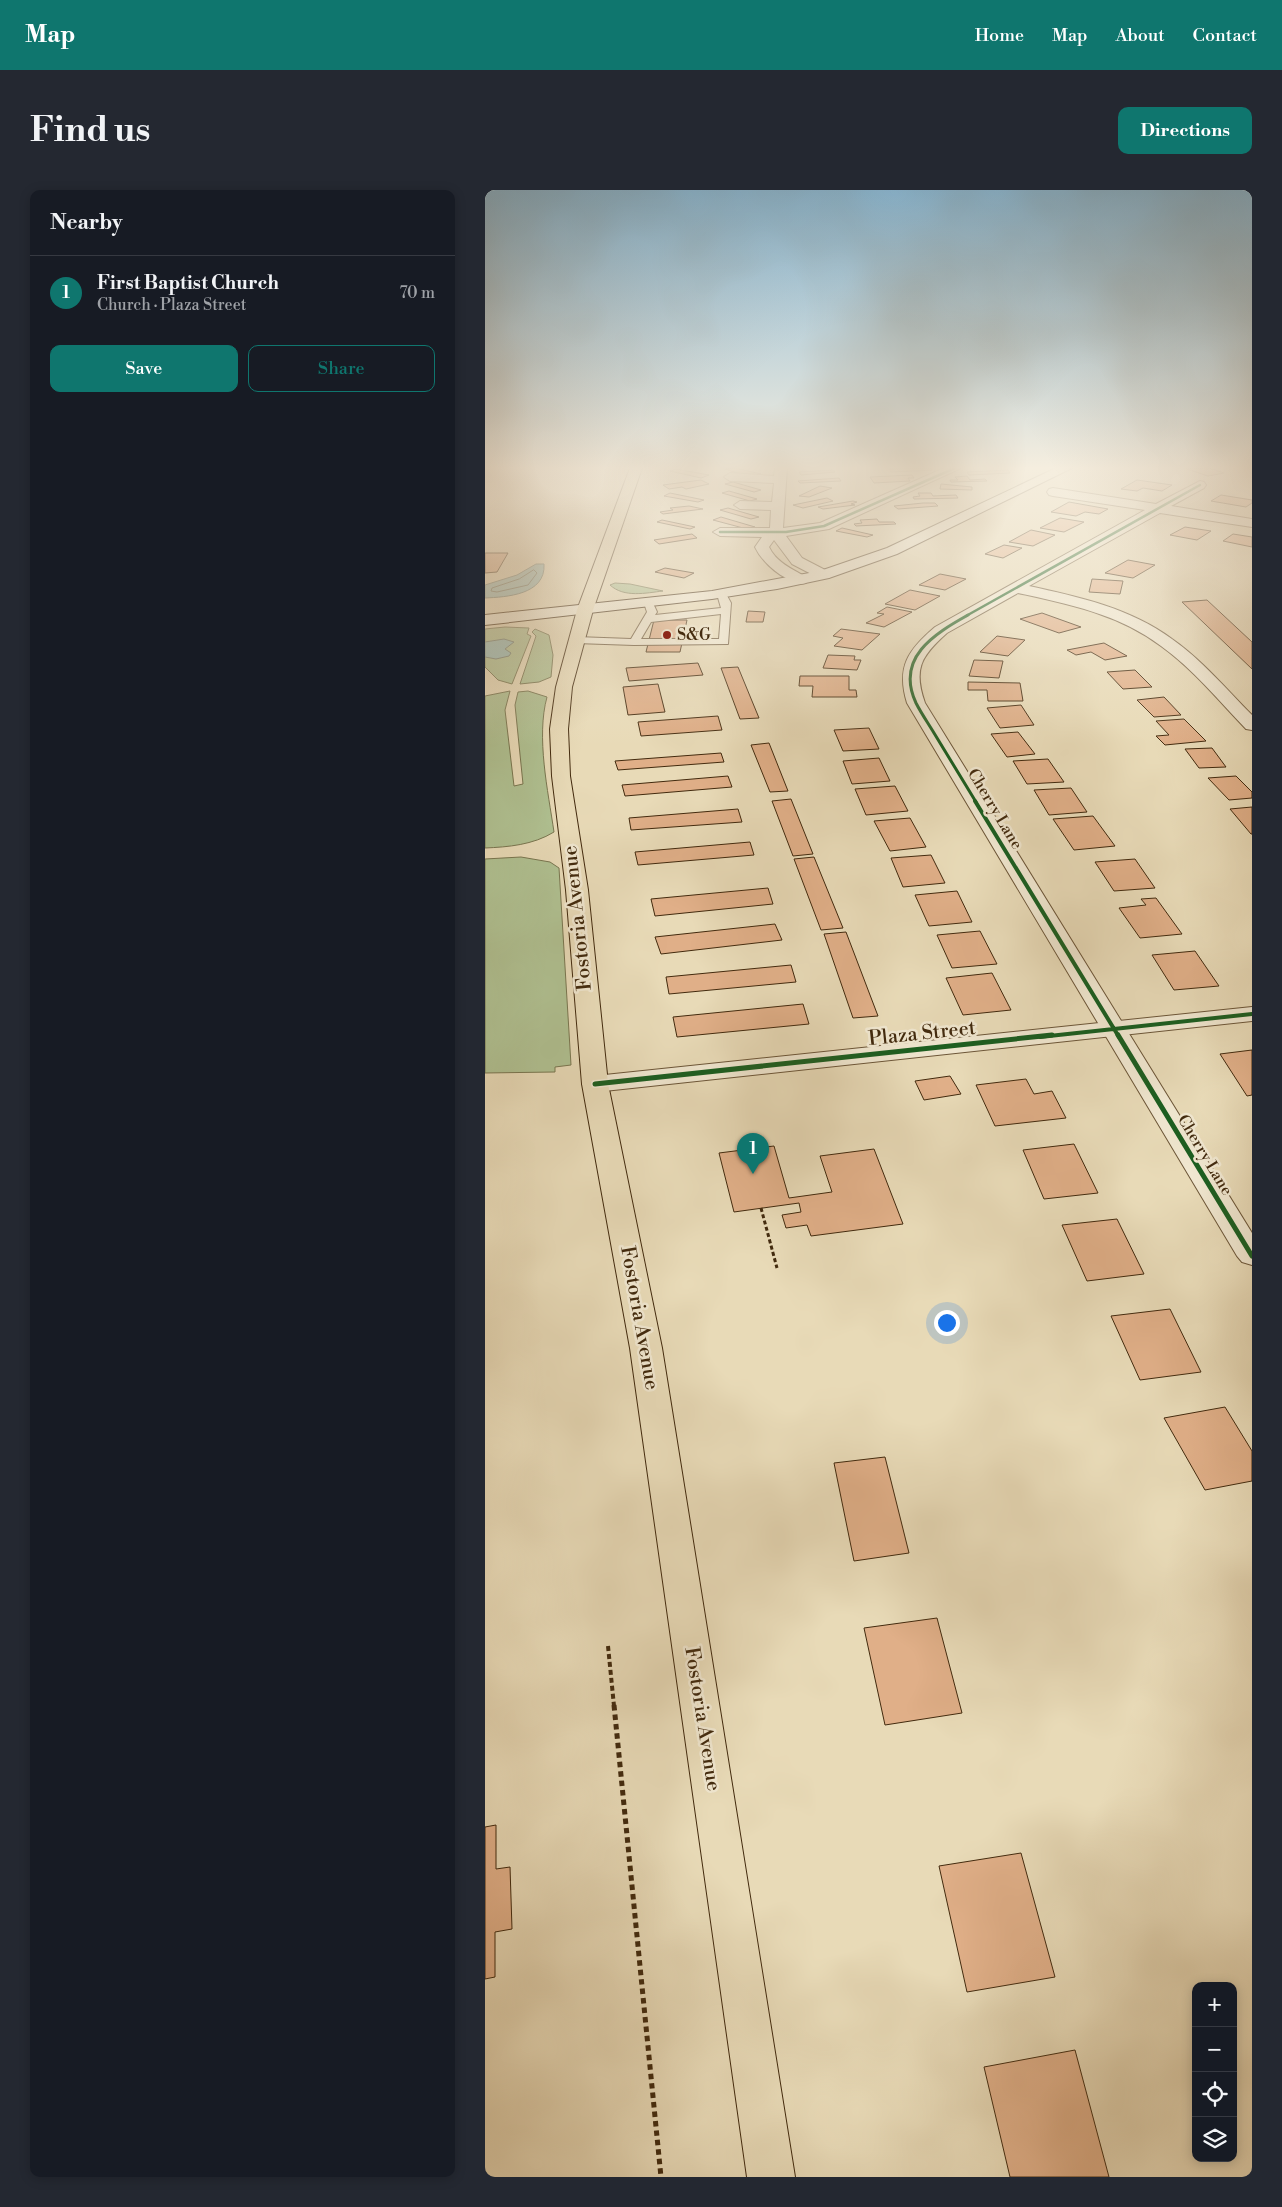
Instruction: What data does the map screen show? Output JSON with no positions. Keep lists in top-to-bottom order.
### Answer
{
  "streets": {
    "main road": ["Fostoria Avenue"],
    "street": ["Cherry Lane", "Plaza Street"]
  },
  "crossings": [
    ["Cherry Lane", "Plaza Street"],
    ["Fostoria Avenue", "Plaza Street"]
  ],
  "places": ["S&G"],
  "page": {
    "header": "Map",
    "nav": [
      "Home",
      "Map",
      "About",
      "Contact"
    ],
    "buttons": [
      "Directions",
      ["Save", "Share"]
    ],
    "title": "Find us",
    "heading": "Nearby",
    "list": [
      {
        "mark": "1",
        "name": "First Baptist Church",
        "note": "Church · Plaza Street",
        "value": "70 m"
      }
    ],
    "pins": "1",
    "map_buttons": ["+", "−"]
  }
}
